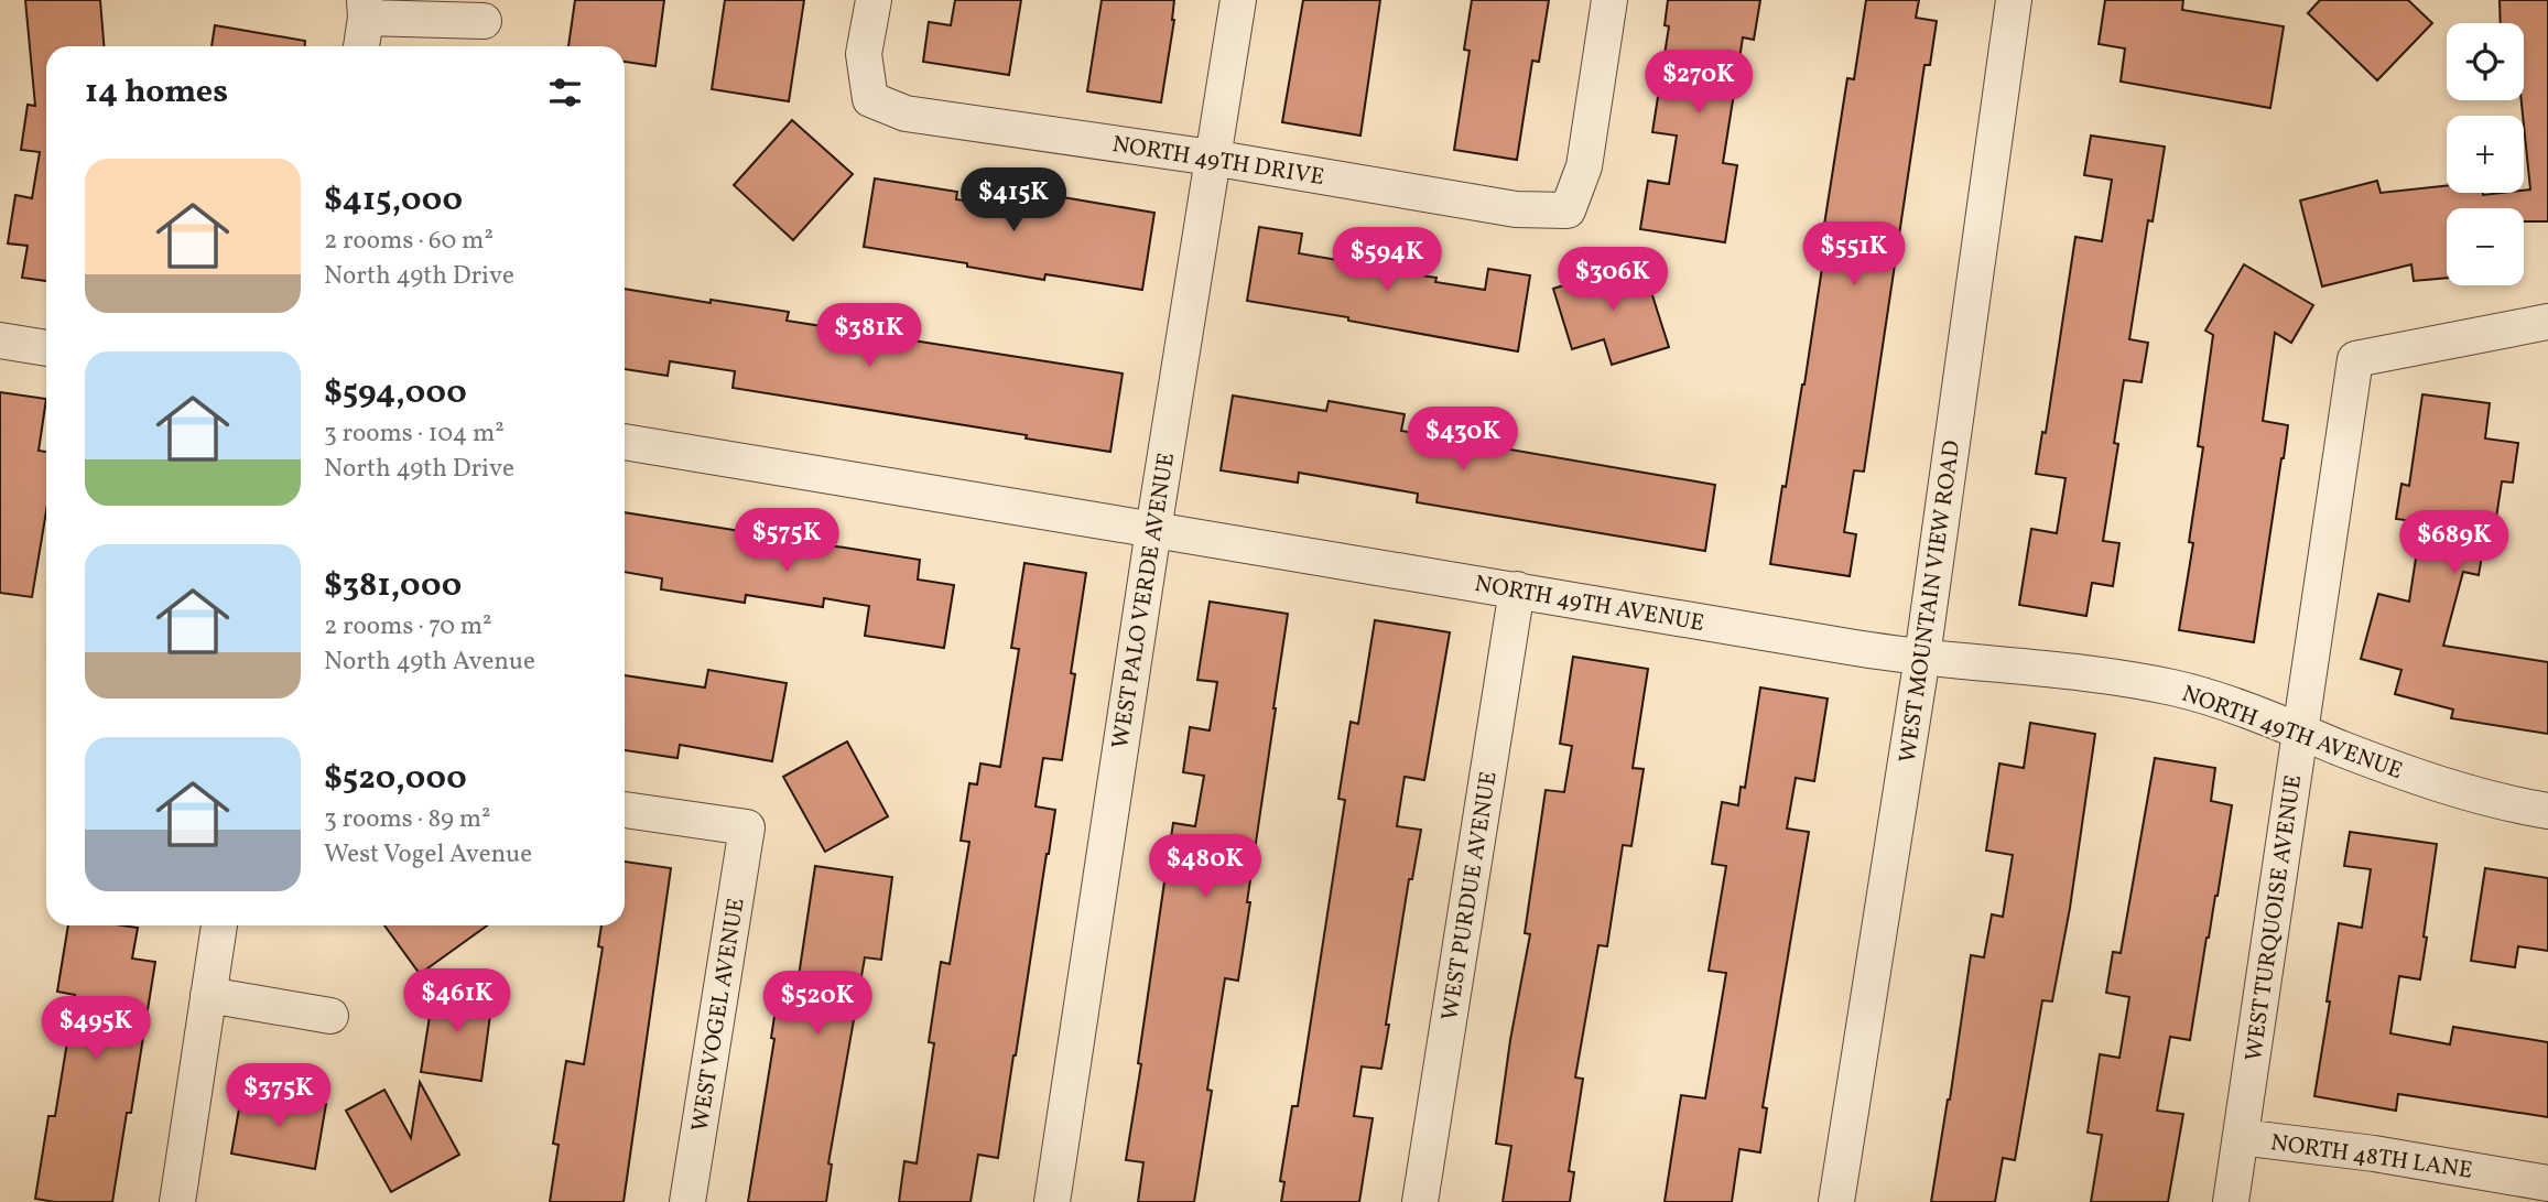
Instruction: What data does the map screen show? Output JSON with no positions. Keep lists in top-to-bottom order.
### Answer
{
  "streets": {
    "street": [
      "NORTH 49TH DRIVE",
      "WEST PALO VERDE AVENUE",
      "WEST MOUNTAIN VIEW ROAD",
      "NORTH 49TH AVENUE",
      "WEST PURDUE AVENUE",
      "WEST TURQUOISE AVENUE",
      "WEST VOGEL AVENUE",
      "NORTH 48TH LANE"
    ]
  },
  "crossings": [
    ["NORTH 49TH DRIVE", "WEST PALO VERDE AVENUE"],
    ["WEST PALO VERDE AVENUE", "NORTH 49TH AVENUE"],
    ["WEST MOUNTAIN VIEW ROAD", "NORTH 49TH AVENUE"],
    ["NORTH 49TH AVENUE", "WEST PURDUE AVENUE"],
    ["NORTH 49TH AVENUE", "WEST TURQUOISE AVENUE"],
    ["WEST TURQUOISE AVENUE", "NORTH 48TH LANE"]
  ],
  "page": {
    "map_buttons": ["+", "−"],
    "heading": "14 homes",
    "price": [
      "$270K",
      "$415K",
      "$551K",
      "$594K",
      "$306K",
      "$381K",
      "$430K",
      "$575K",
      "$689K",
      "$480K",
      "$461K",
      "$520K",
      "$495K",
      "$375K"
    ],
    "list": [
      {
        "name": "$415,000",
        "note": "2 rooms · 60 m² · North 49th Drive"
      },
      {
        "name": "$594,000",
        "note": "3 rooms · 104 m² · North 49th Drive"
      },
      {
        "name": "$381,000",
        "note": "2 rooms · 70 m² · North 49th Avenue"
      },
      {
        "name": "$520,000",
        "note": "3 rooms · 89 m² · West Vogel Avenue"
      }
    ]
  }
}
